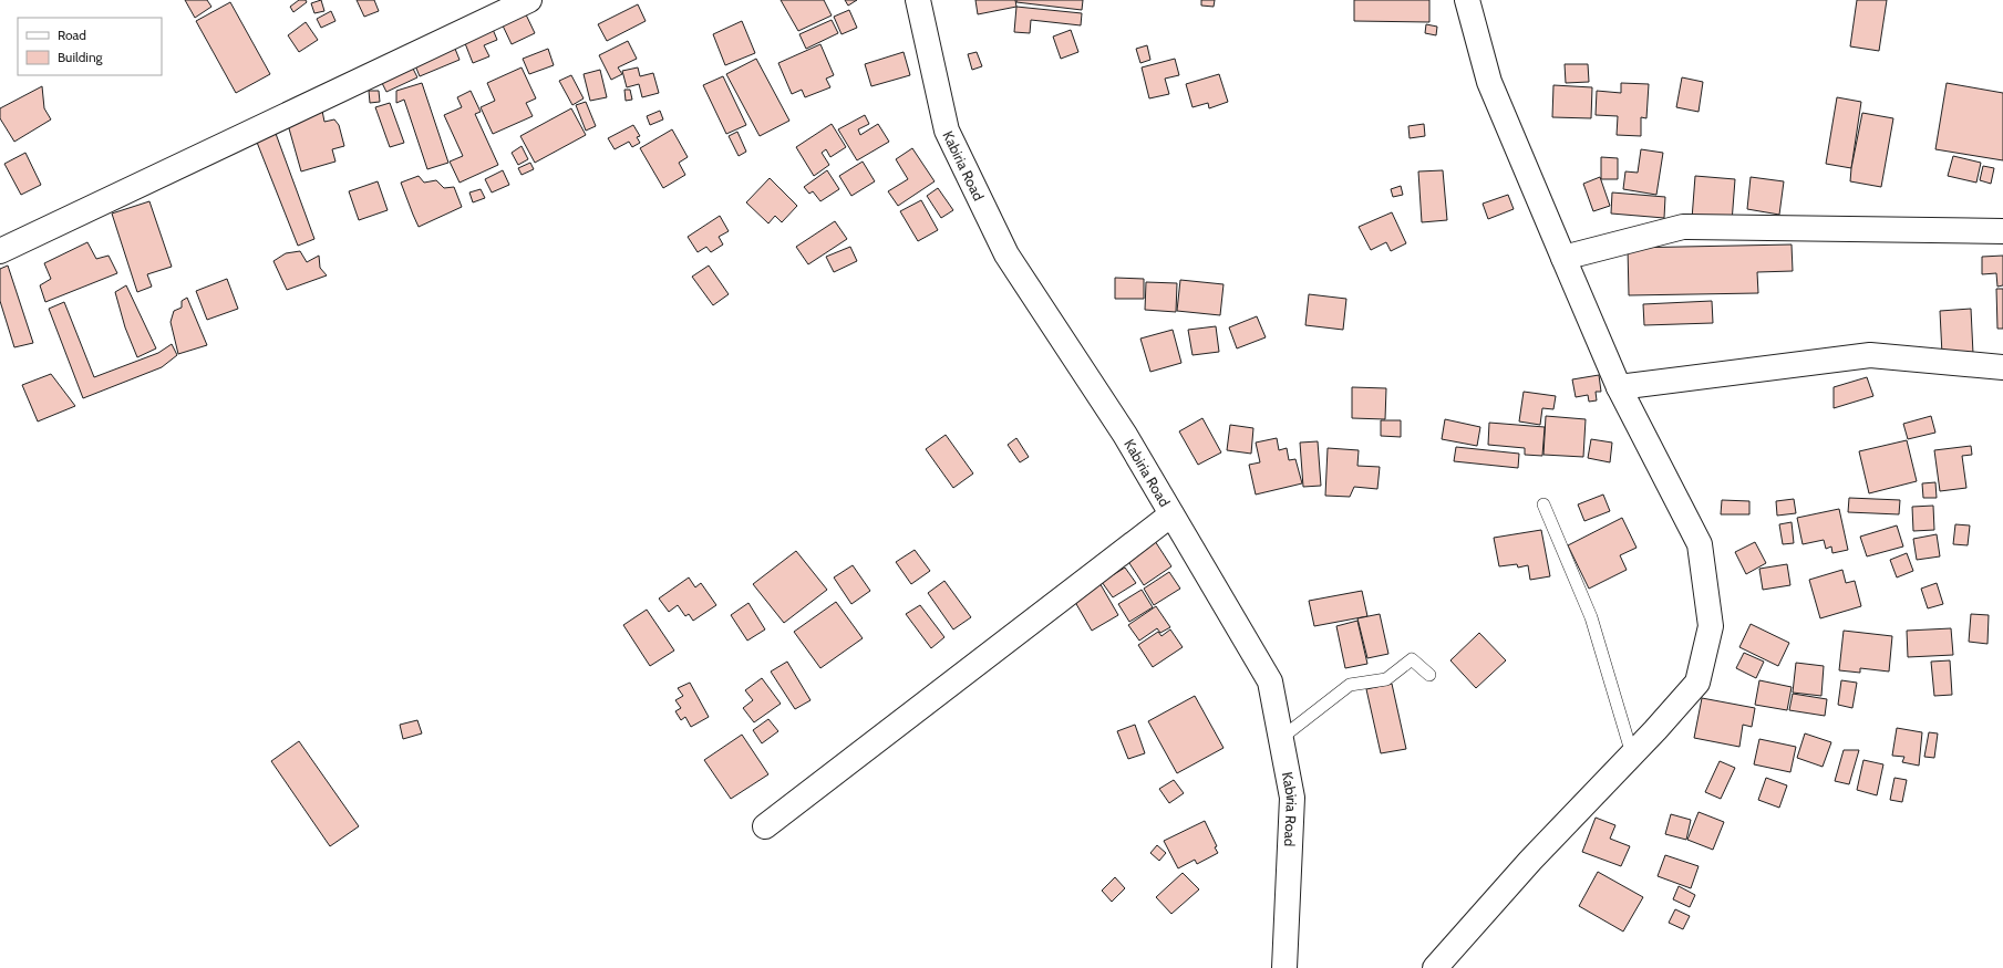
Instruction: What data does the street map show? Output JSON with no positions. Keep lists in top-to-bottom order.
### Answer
{
  "streets": {
    "main road": ["Kabiria Road"]
  },
  "legend": ["Road", "Building"]
}
